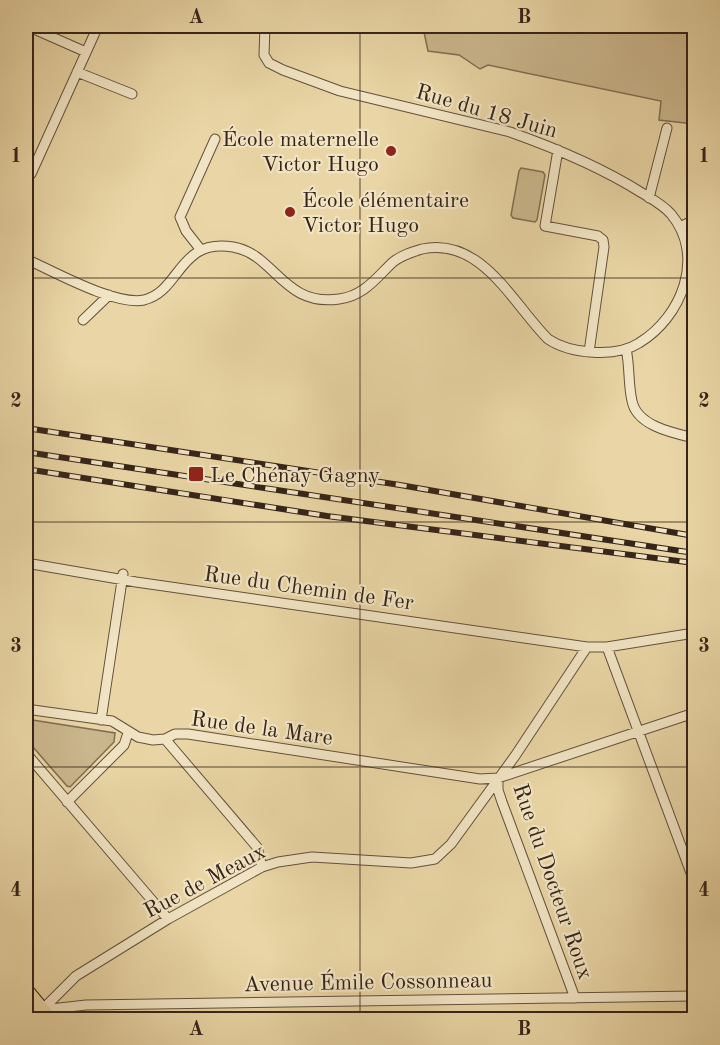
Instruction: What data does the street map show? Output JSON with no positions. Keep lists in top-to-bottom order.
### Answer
{
  "streets": {
    "street": [
      "Rue du 18 Juin",
      "Rue du Chemin de Fer",
      "Rue de la Mare",
      "Rue de Meaux",
      "Rue du Docteur Roux",
      "Avenue Émile Cossonneau"
    ]
  },
  "crossings": [
    ["Rue du Chemin de Fer", "Rue de Meaux"],
    ["Rue de la Mare", "Rue de Meaux"],
    ["Rue de la Mare", "Rue du Docteur Roux"],
    ["Rue de Meaux", "Rue du Docteur Roux"],
    ["Rue de Meaux", "Avenue Émile Cossonneau"],
    ["Rue du Docteur Roux", "Avenue Émile Cossonneau"]
  ],
  "places": {
    "other": ["École maternelle Victor Hugo", "École élémentaire Victor Hugo"],
    "transit": ["Le Chénay Gagny"]
  },
  "grid": {
    "columns": ["A", "B"],
    "rows": [
      "1",
      "2",
      "3",
      "4"
    ]
  }
}
